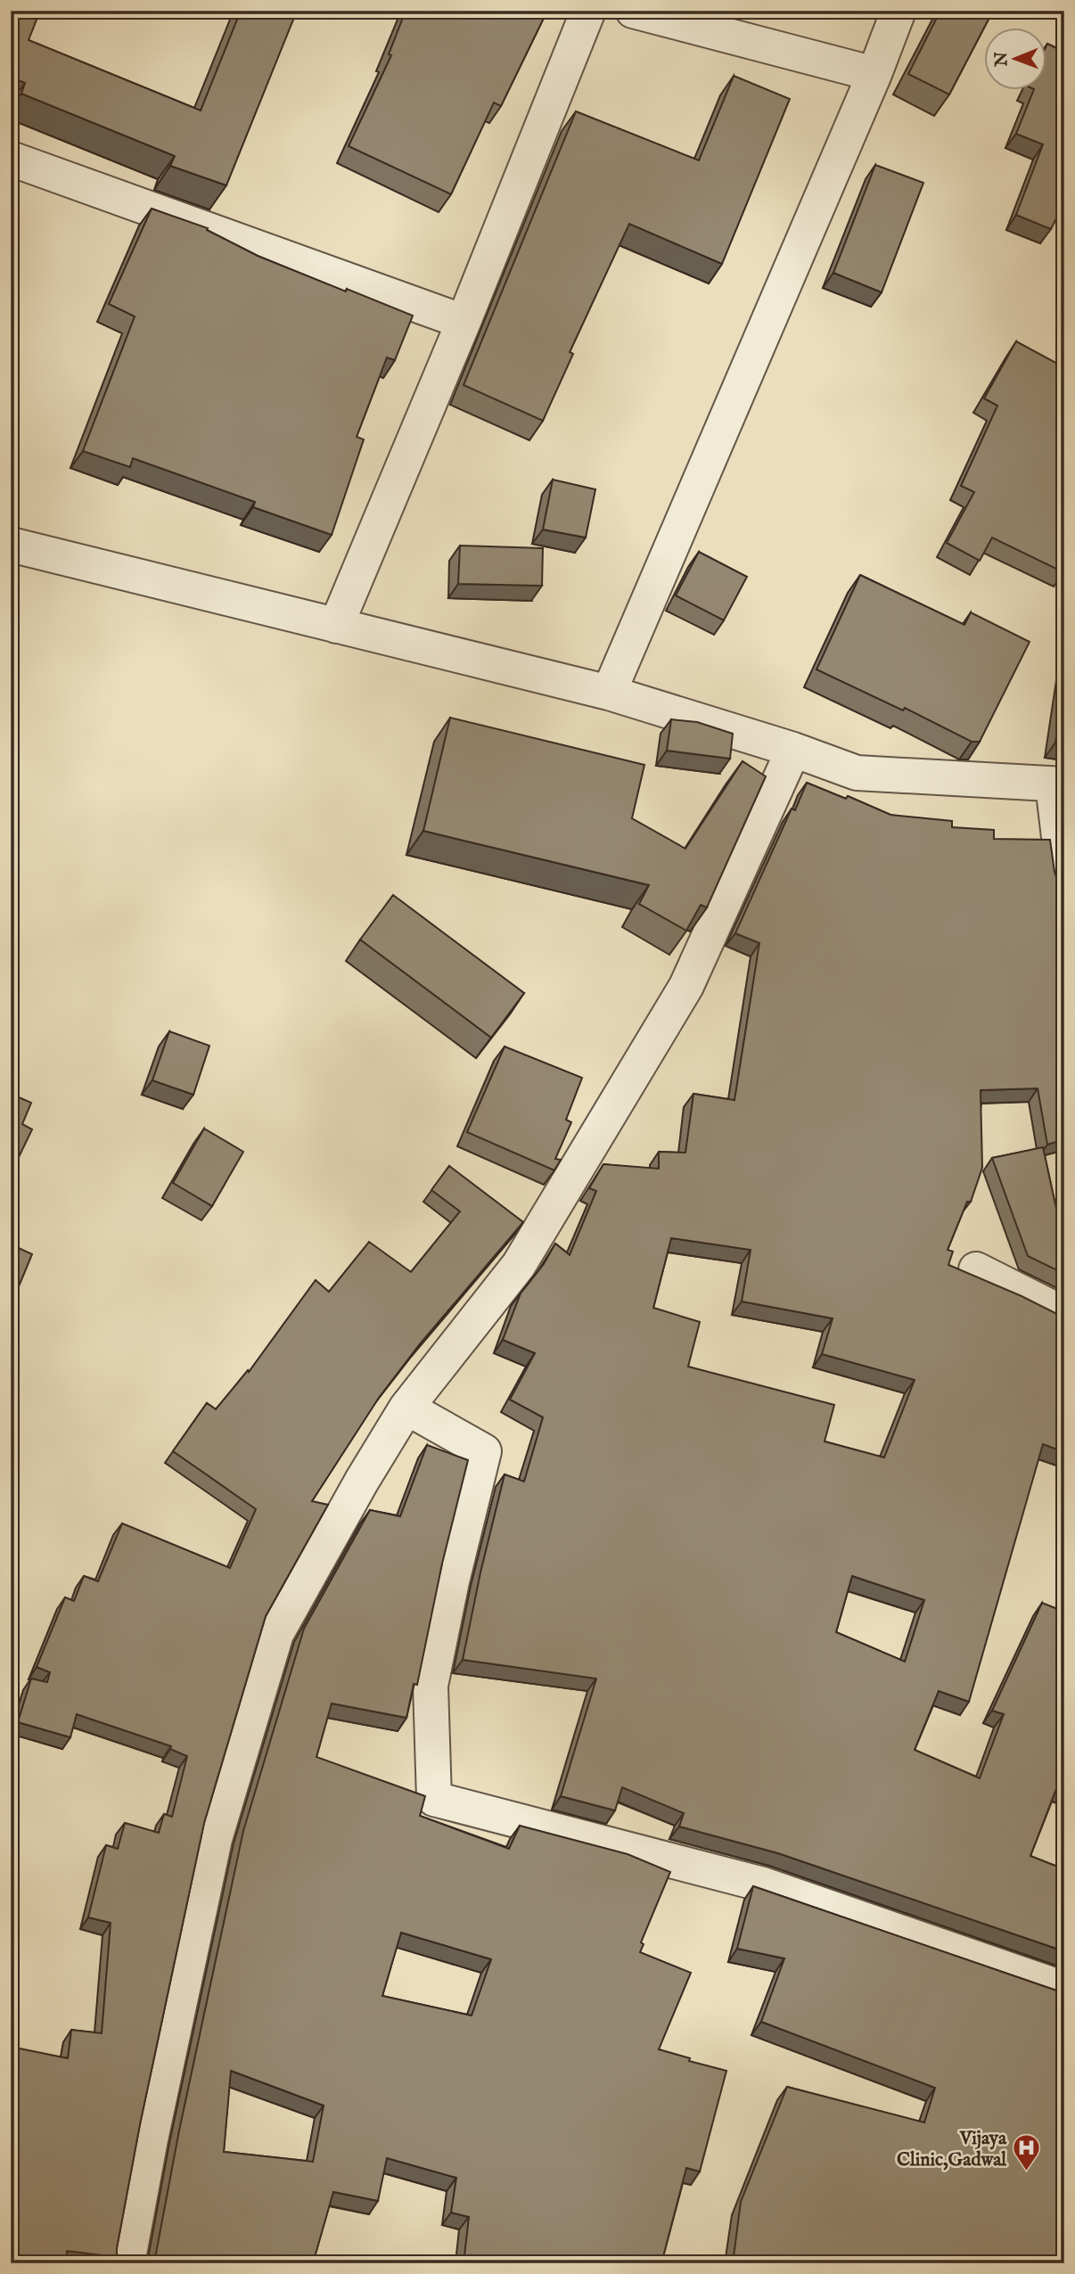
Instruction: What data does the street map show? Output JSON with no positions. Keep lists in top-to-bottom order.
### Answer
{
  "places": {
    "hospital": ["Vijaya Clinic,Gadwal"]
  },
  "north": "left"
}
